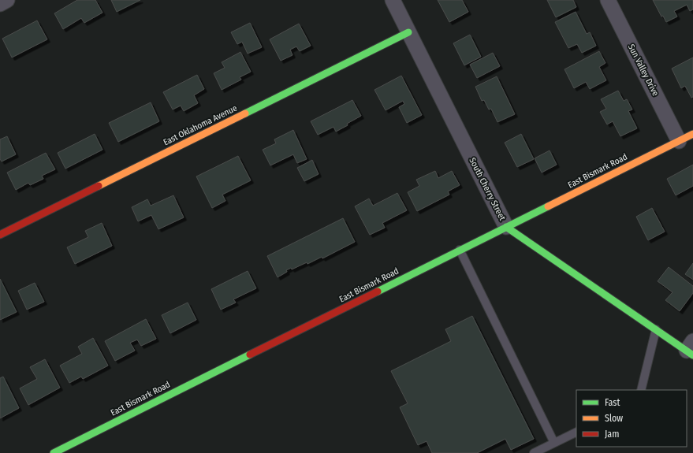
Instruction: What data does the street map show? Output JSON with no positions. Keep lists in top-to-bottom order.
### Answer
{
  "streets": {
    "street": [
      "Sun Valley Drive",
      "East Oklahoma Avenue",
      "East Bismark Road",
      "South Cherry Street"
    ]
  },
  "crossings": [
    ["Sun Valley Drive", "East Bismark Road"],
    ["East Oklahoma Avenue", "South Cherry Street"],
    ["East Bismark Road", "South Cherry Street"]
  ],
  "legend": ["Fast", "Slow", "Jam"]
}
